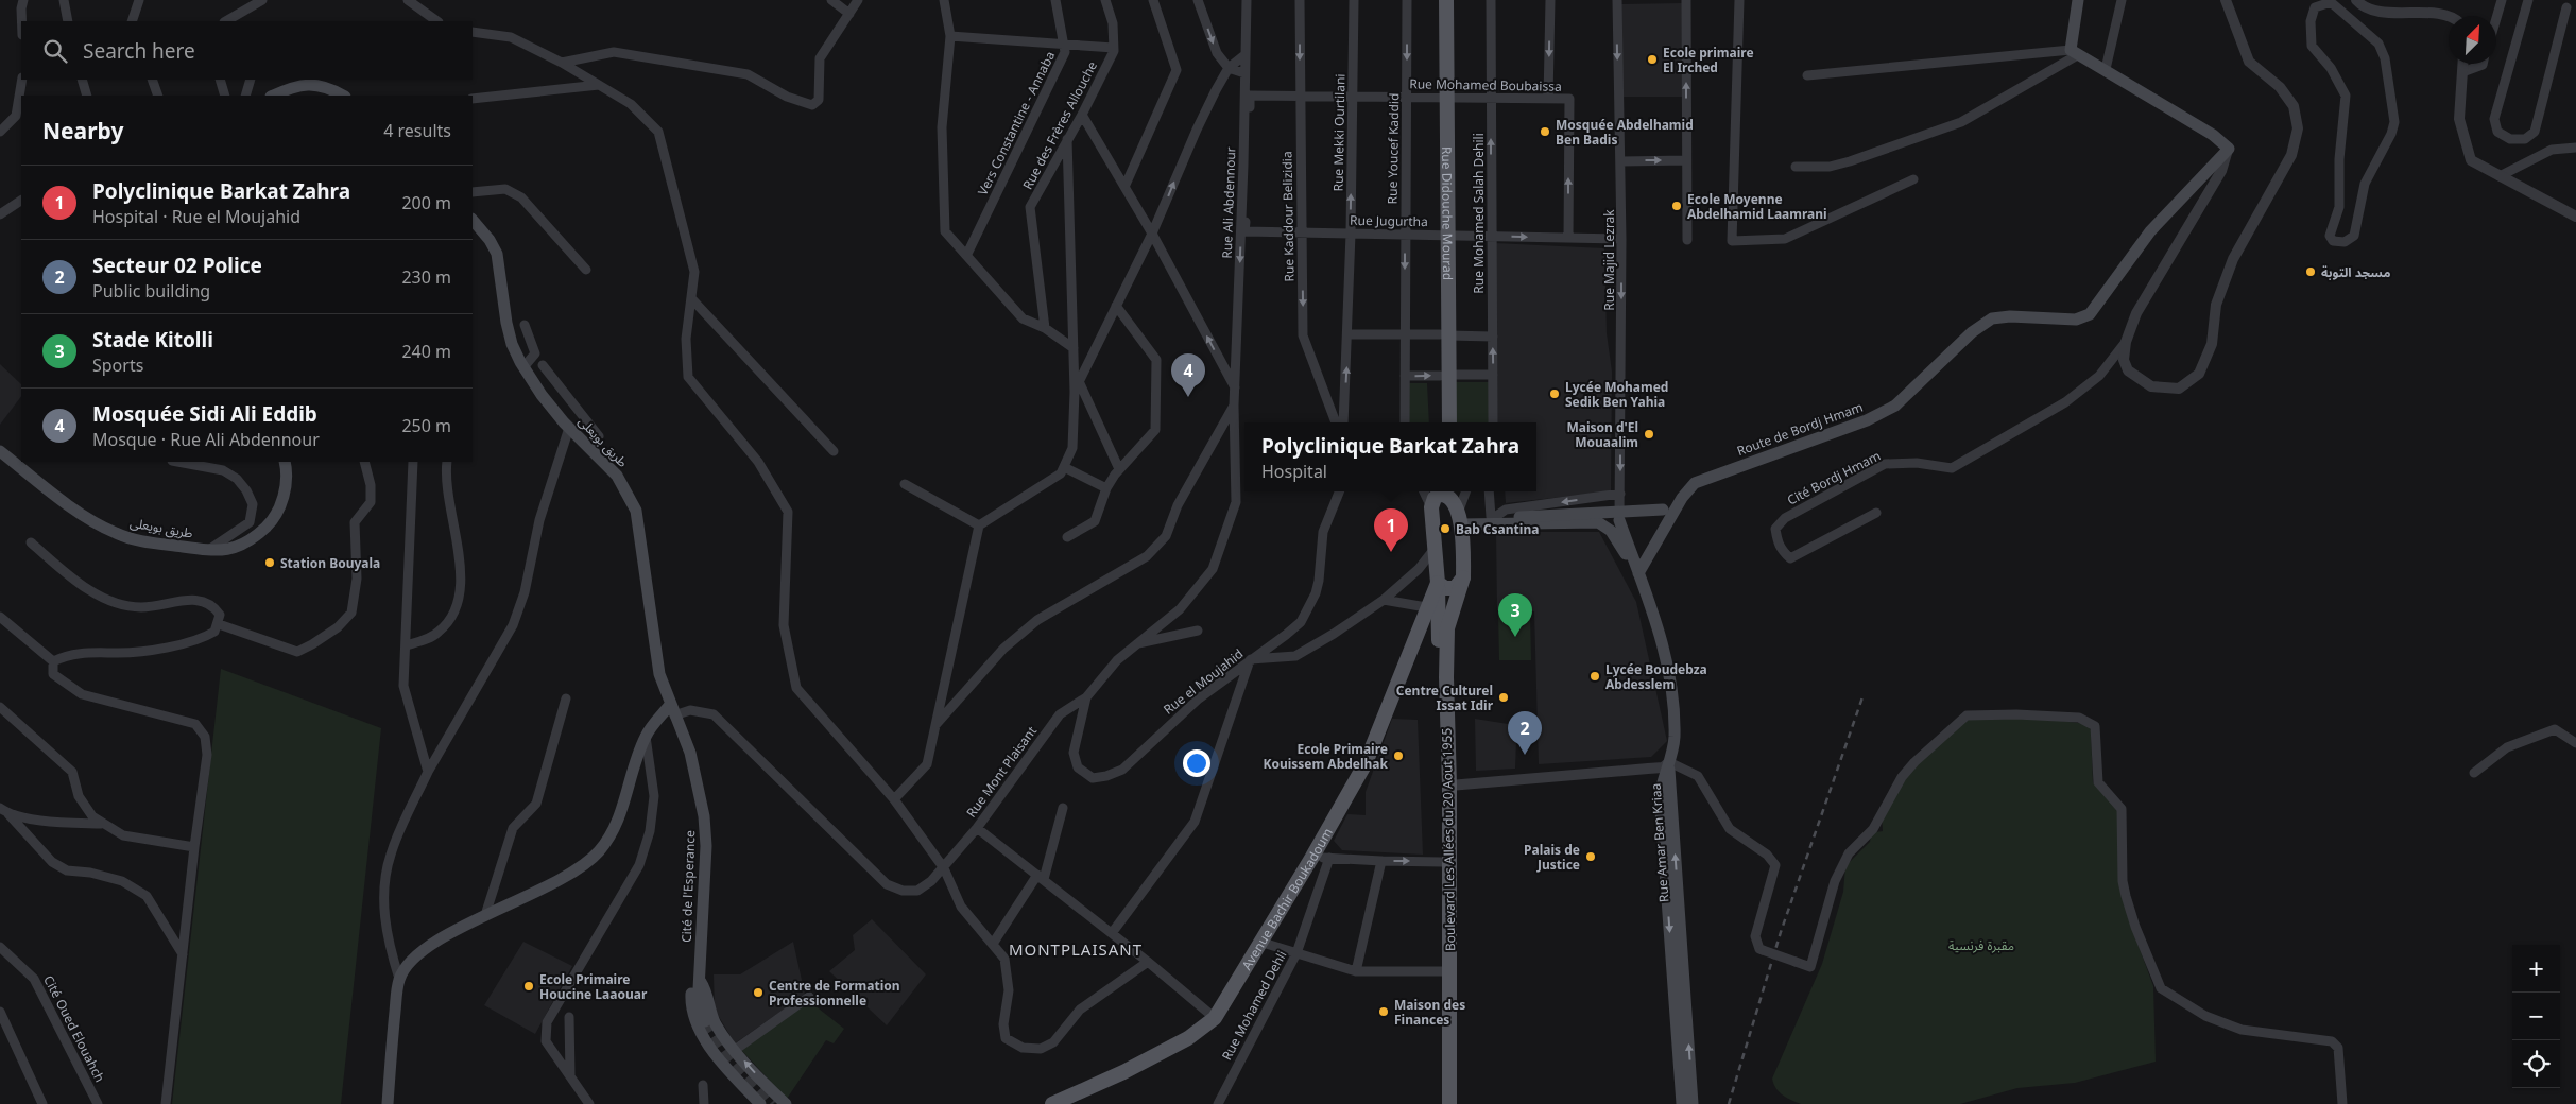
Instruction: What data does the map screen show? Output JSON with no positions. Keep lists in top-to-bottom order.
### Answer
{
  "streets": {
    "main road": [
      "Rue Didouche Mourad",
      "Route de Bordj Hmam",
      "طريق بويعلى",
      "Boulevard Les Allées du 20 Aout 1955",
      "Rue Amar Ben Kriaa",
      "Cité de l'Esperance",
      "Avenue Bachir Boukadoum"
    ],
    "street": [
      "Rue Mohamed Boubaissa",
      "Vers Constantine - Annaba",
      "Rue des Frères Allouche",
      "Rue Mekki Ourtilani",
      "Rue Youcef Kaddid",
      "Rue Ali Abdennour",
      "Rue Mohamed Salah Dehili",
      "Rue Kaddour Belizidia",
      "Rue Jugurtha",
      "Rue Majid Lezrak",
      "Cité Bordj Hmam",
      "Rue el Moujahid",
      "Rue Mont Plaisant",
      "Rue Mohamed Dehli",
      "Cité Oued Elouahch"
    ]
  },
  "crossings": [
    ["Rue Mohamed Boubaissa", "Rue Mekki Ourtilani"],
    ["Rue Mohamed Boubaissa", "Rue Youcef Kaddid"],
    ["Rue Mohamed Boubaissa", "Rue Ali Abdennour"],
    ["Rue Mohamed Boubaissa", "Rue Didouche Mourad"],
    ["Rue Mohamed Boubaissa", "Rue Mohamed Salah Dehili"],
    ["Rue Mohamed Boubaissa", "Rue Kaddour Belizidia"],
    ["Rue Mohamed Boubaissa", "Rue Jugurtha"],
    ["Rue Mekki Ourtilani", "Rue Jugurtha"],
    ["Rue Youcef Kaddid", "Rue Jugurtha"],
    ["Rue Ali Abdennour", "Rue Jugurtha"],
    ["Rue Ali Abdennour", "Rue Mont Plaisant"],
    ["Rue Didouche Mourad", "Rue Jugurtha"],
    ["Rue Mohamed Salah Dehili", "Rue Jugurtha"],
    ["Rue Kaddour Belizidia", "Rue Jugurtha"],
    ["Rue Jugurtha", "Rue Majid Lezrak"],
    ["طريق بويعلى", "Rue Mont Plaisant"],
    ["طريق بويعلى", "Cité de l'Esperance"],
    ["Rue el Moujahid", "Rue Mont Plaisant"],
    ["Rue Mont Plaisant", "Cité de l'Esperance"],
    ["Boulevard Les Allées du 20 Aout 1955", "Avenue Bachir Boukadoum"]
  ],
  "one_way": [
    "Rue Mekki Ourtilani",
    "Rue Youcef Kaddid",
    "Rue Ali Abdennour",
    "Rue Mohamed Salah Dehili",
    "Rue Kaddour Belizidia"
  ],
  "districts": ["MONTPLAISANT"],
  "parks": ["مقبرة فرنسية"],
  "places": [
    "Ecole primaire El Irched",
    "Mosquée Abdelhamid Ben Badis",
    "Ecole Moyenne Abdelhamid Laamrani",
    "مسجد التوبة",
    "Lycée Mohamed Sedik Ben Yahia",
    "Maison d'El Mouaalim",
    "Bab Csantina",
    "Station Bouyala",
    "Lycée Boudebza Abdesslem",
    "Centre Culturel Issat Idir",
    "Ecole Primaire Kouissem Abdelhak",
    "Palais de Justice",
    "Ecole Primaire Houcine Laaouar",
    "Centre de Formation Professionnelle",
    "Maison des Finances"
  ],
  "north": "top right",
  "page": {
    "search": "Search here",
    "heading": ["Nearby", "4 results"],
    "list": [
      {
        "mark": "1",
        "name": "Polyclinique Barkat Zahra",
        "note": "Hospital · Rue el Moujahid",
        "value": "200 m"
      },
      {
        "mark": "2",
        "name": "Secteur 02 Police",
        "note": "Public building",
        "value": "230 m"
      },
      {
        "mark": "3",
        "name": "Stade Kitolli",
        "note": "Sports",
        "value": "240 m"
      },
      {
        "mark": "4",
        "name": "Mosquée Sidi Ali Eddib",
        "note": "Mosque · Rue Ali Abdennour",
        "value": "250 m"
      }
    ],
    "pins": [
      "4",
      "1",
      "3",
      "2"
    ],
    "popup": ["Polyclinique Barkat Zahra", "Hospital"],
    "map_buttons": ["+", "−"]
  }
}
